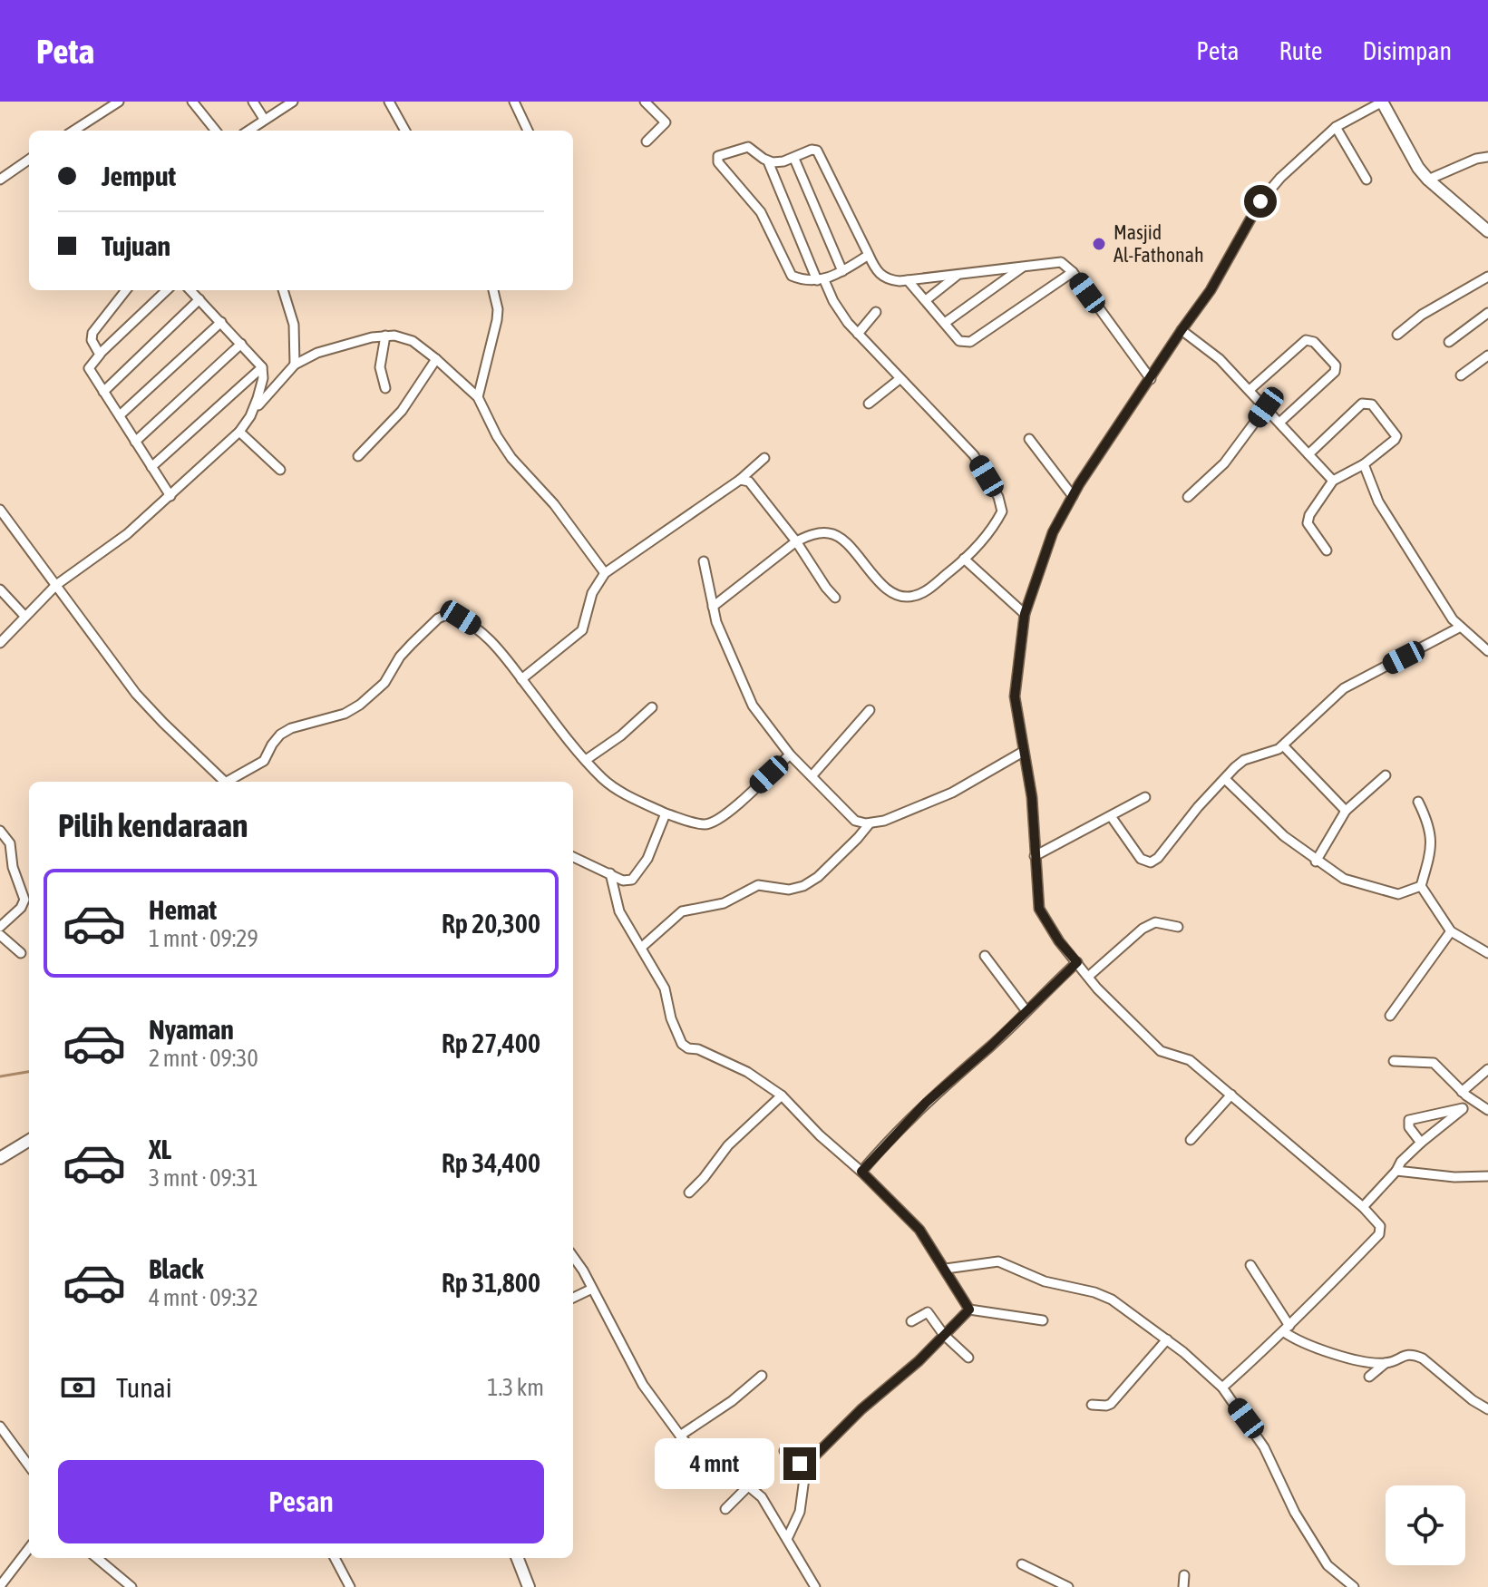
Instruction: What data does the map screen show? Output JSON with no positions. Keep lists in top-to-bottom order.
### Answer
{
  "places": ["Masjid Al-Fathonah"],
  "page": {
    "header": "Peta",
    "nav": ["Peta", "Rute", "Disimpan"],
    "banner": ["Jemput", "Tujuan"],
    "heading": "Pilih kendaraan",
    "list": [
      {
        "name": "Hemat",
        "note": "1 mnt · 09:29",
        "value": "Rp 20,300"
      },
      {
        "name": "Nyaman",
        "note": "2 mnt · 09:30",
        "value": "Rp 27,400"
      },
      {
        "name": "XL",
        "note": "3 mnt · 09:31",
        "value": "Rp 34,400"
      },
      {
        "name": "Black",
        "note": "4 mnt · 09:32",
        "value": "Rp 31,800"
      }
    ],
    "pay": ["Tunai", "1.3 km"],
    "bubble": "4 mnt",
    "buttons": "Pesan"
  }
}
